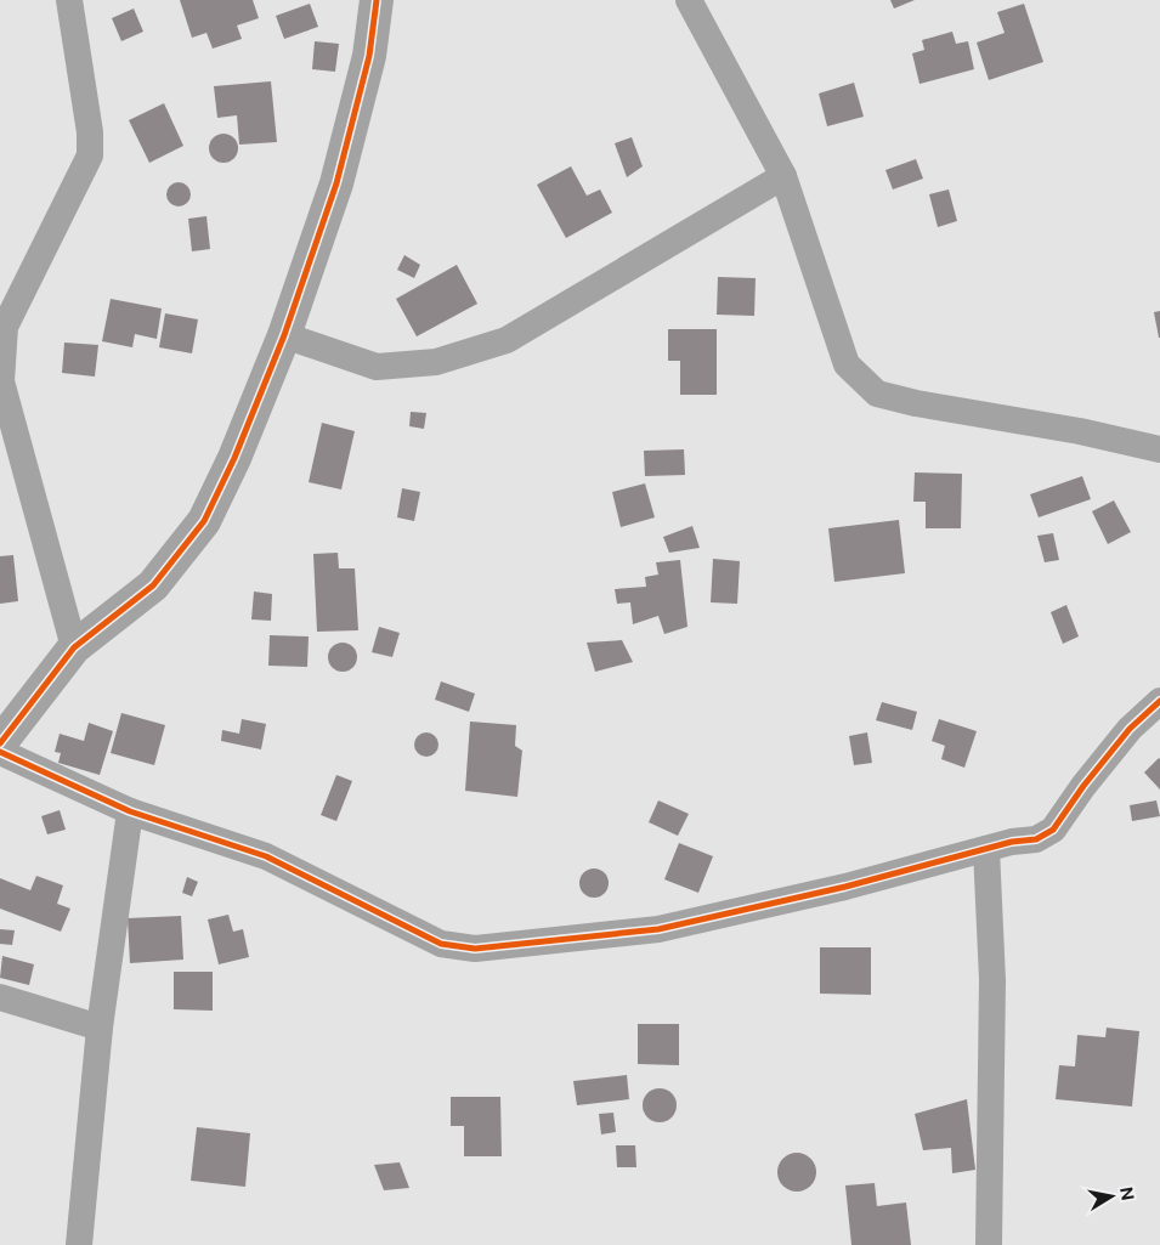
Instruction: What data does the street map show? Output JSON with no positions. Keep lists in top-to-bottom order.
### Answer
{
  "north": "right"
}
